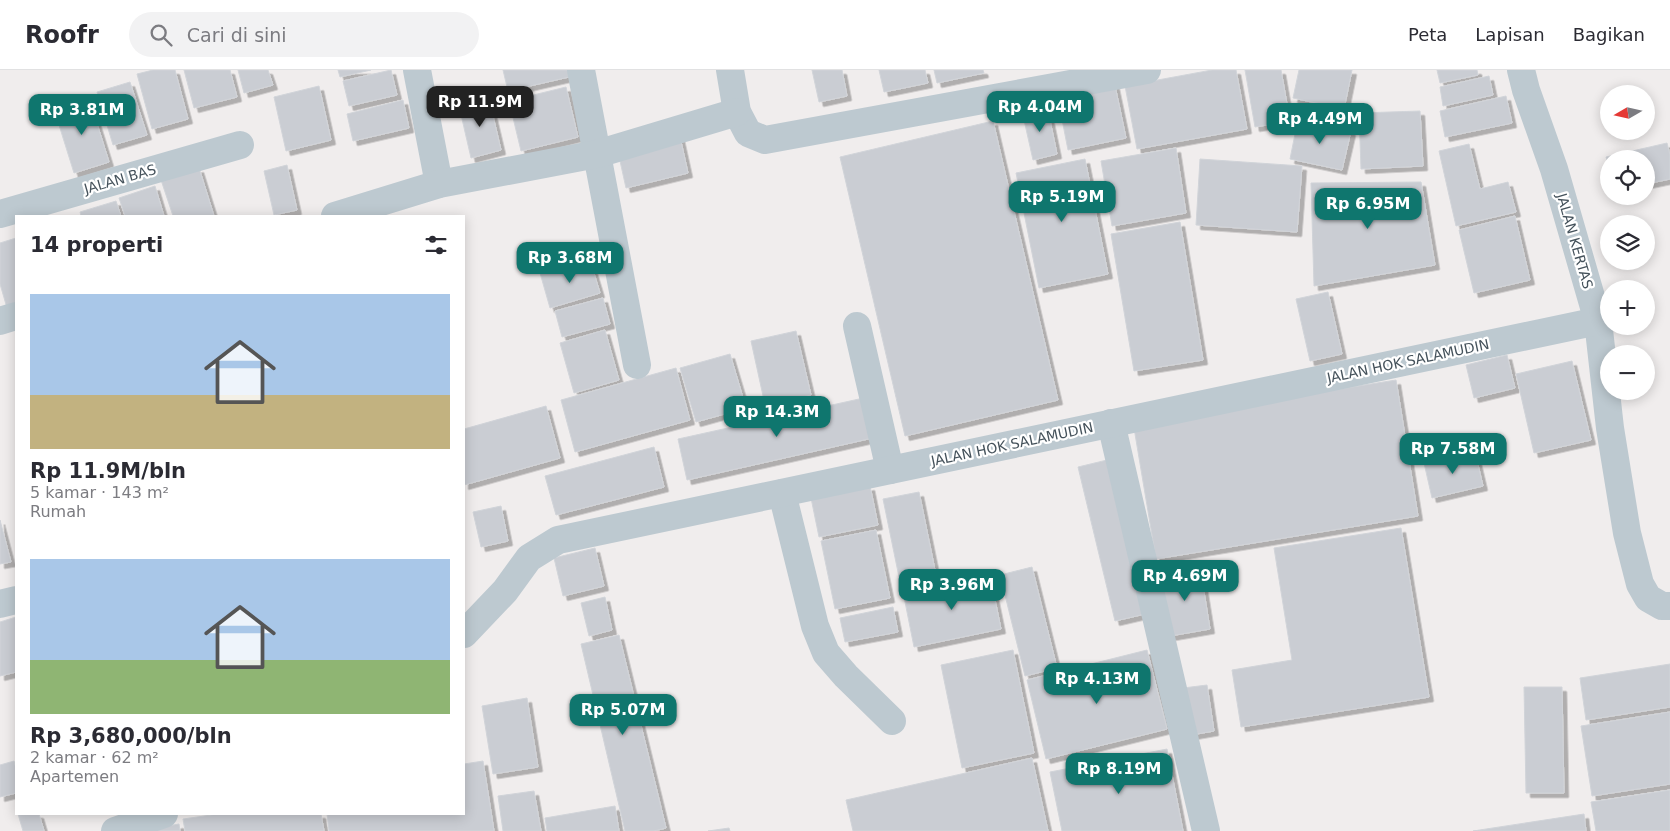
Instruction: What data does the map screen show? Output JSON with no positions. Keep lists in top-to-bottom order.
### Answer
{
  "streets": {
    "street": ["JALAN BAS", "JALAN KERTAS", "JALAN HOK SALAMUDIN"]
  },
  "crossings": [
    ["JALAN KERTAS", "JALAN HOK SALAMUDIN"]
  ],
  "north": "left",
  "page": {
    "header": "Roofr",
    "search": "Cari di sini",
    "nav": ["Peta", "Lapisan", "Bagikan"],
    "map_buttons": ["+", "−"],
    "price": [
      "Rp 11.9M",
      "Rp 4.04M",
      "Rp 3.81M",
      "Rp 4.49M",
      "Rp 5.19M",
      "Rp 6.95M",
      "Rp 3.68M",
      "Rp 14.3M",
      "Rp 7.58M",
      "Rp 4.69M",
      "Rp 3.96M",
      "Rp 4.13M",
      "Rp 5.07M",
      "Rp 8.19M"
    ],
    "heading": "14 properti",
    "list": [
      {
        "name": "Rp 11.9M/bln",
        "note": "5 kamar · 143 m² · Rumah"
      },
      {
        "name": "Rp 3,680,000/bln",
        "note": "2 kamar · 62 m² · Apartemen"
      }
    ]
  }
}
